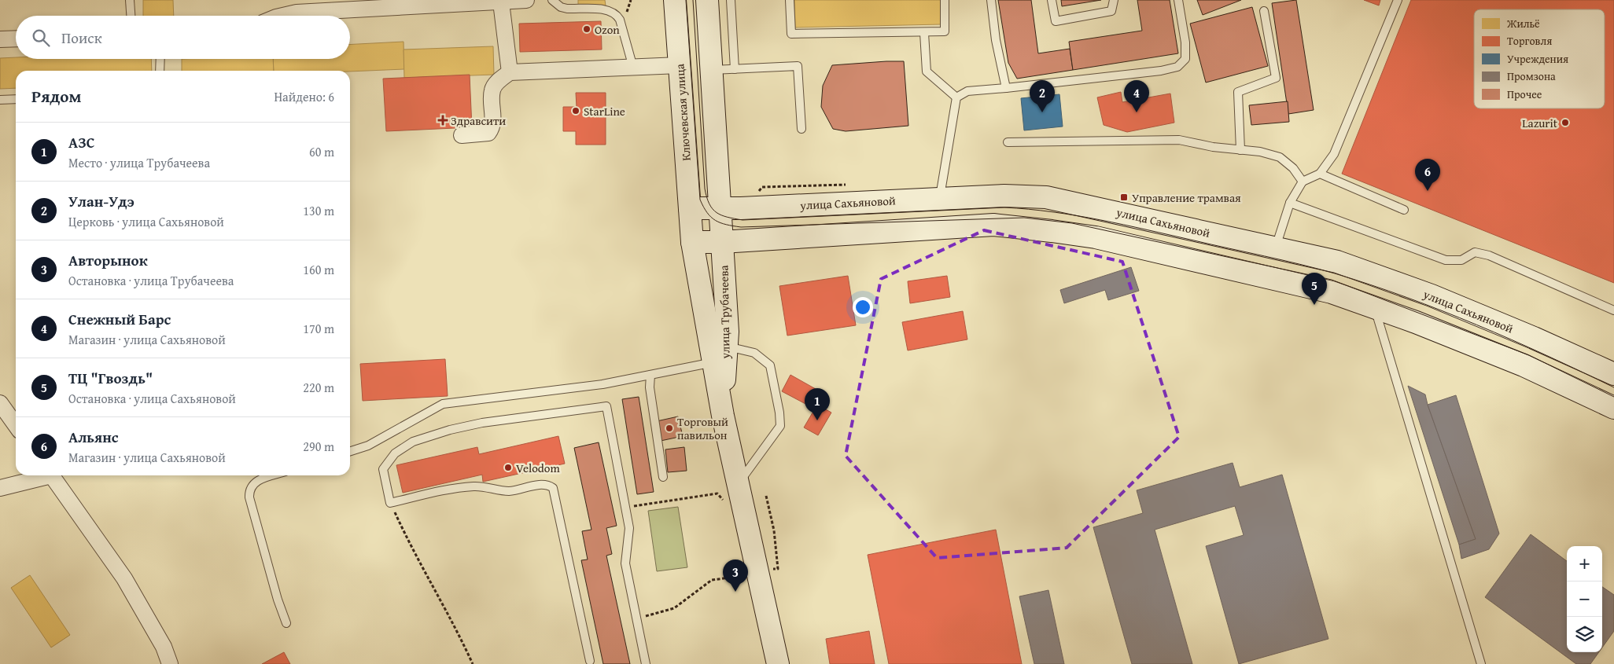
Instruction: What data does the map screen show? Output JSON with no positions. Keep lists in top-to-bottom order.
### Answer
{
  "streets": {
    "main road": ["Ключевская улица", "улица Сахьяновой", "улица Трубачеева"]
  },
  "crossings": [
    ["Ключевская улица", "улица Сахьяновой"],
    ["Ключевская улица", "улица Трубачеева"],
    ["улица Сахьяновой", "улица Трубачеева"]
  ],
  "places": {
    "other": [
      "Ozon",
      "StarLine",
      "Lazurit",
      "Торговый павильон",
      "Velodom"
    ],
    "health": ["Здравсити"],
    "transit": ["Управление трамвая"]
  },
  "legend": [
    "Жильё",
    "Торговля",
    "Учреждения",
    "Промзона",
    "Прочее"
  ],
  "page": {
    "search": "Поиск",
    "heading": ["Рядом", "Найдено: 6"],
    "pins": [
      "2",
      "4",
      "6",
      "5",
      "1",
      "3"
    ],
    "list": [
      {
        "mark": "1",
        "name": "АЗС",
        "note": "Место · улица Трубачеева",
        "value": "60 m"
      },
      {
        "mark": "2",
        "name": "Улан-Удэ",
        "note": "Церковь · улица Сахьяновой",
        "value": "130 m"
      },
      {
        "mark": "3",
        "name": "Авторынок",
        "note": "Остановка · улица Трубачеева",
        "value": "160 m"
      },
      {
        "mark": "4",
        "name": "Снежный Барс",
        "note": "Магазин · улица Сахьяновой",
        "value": "170 m"
      },
      {
        "mark": "5",
        "name": "ТЦ \"Гвоздь\"",
        "note": "Остановка · улица Сахьяновой",
        "value": "220 m"
      },
      {
        "mark": "6",
        "name": "Альянс",
        "note": "Магазин · улица Сахьяновой",
        "value": "290 m"
      }
    ],
    "map_buttons": ["+", "−"]
  }
}
